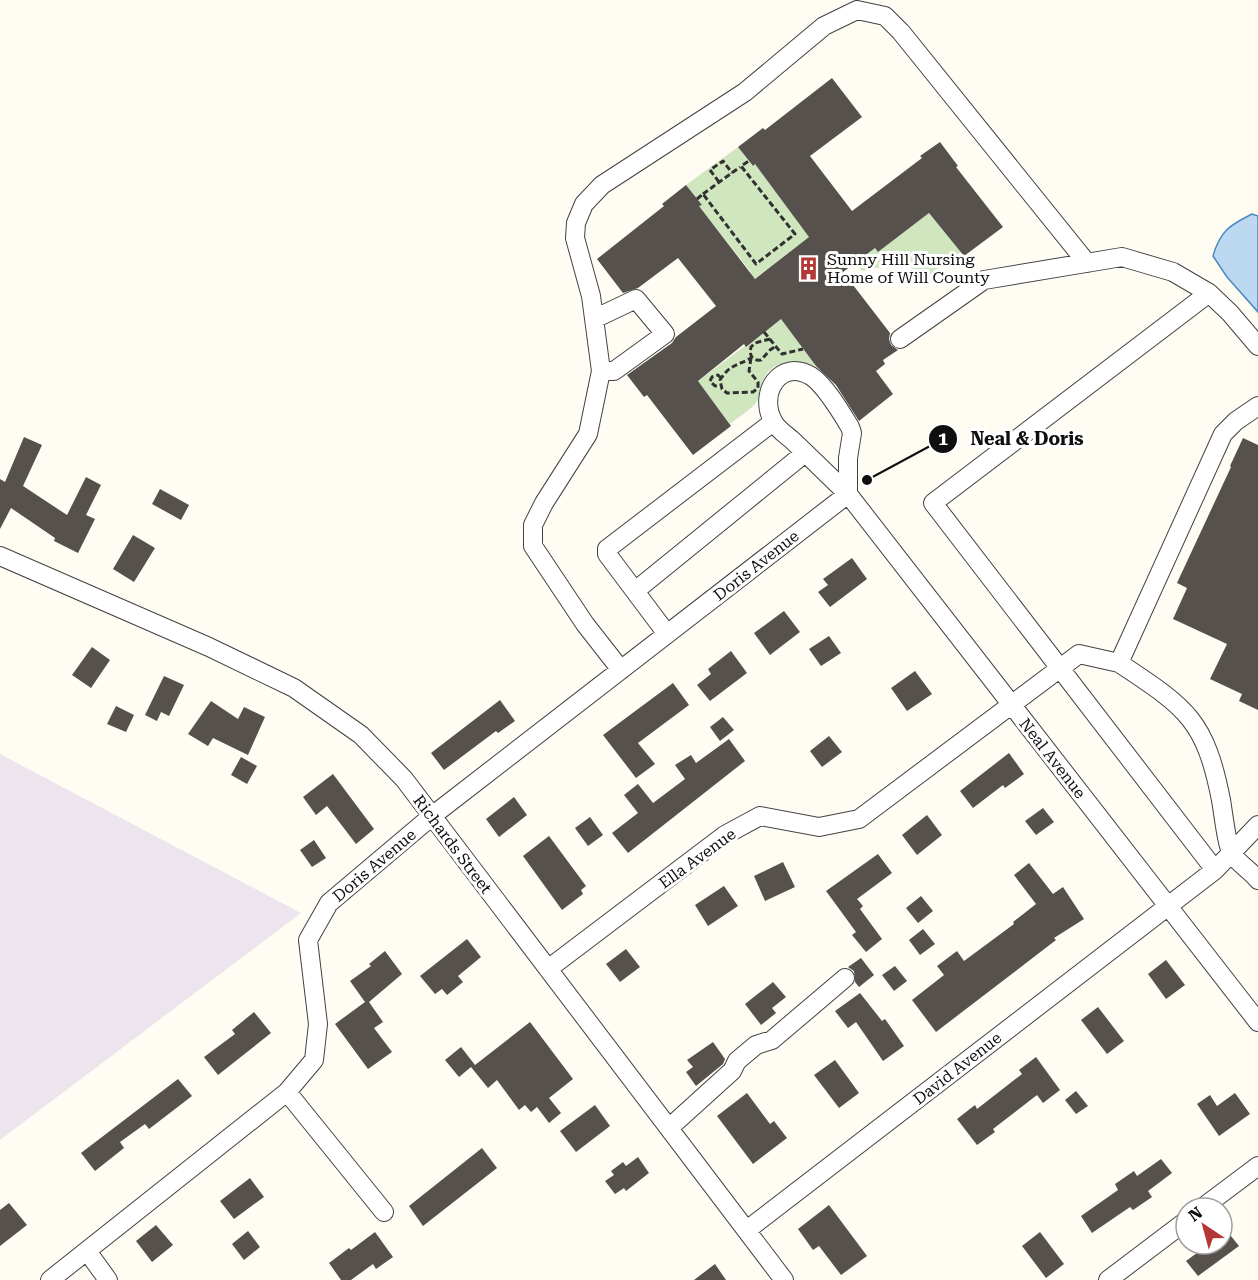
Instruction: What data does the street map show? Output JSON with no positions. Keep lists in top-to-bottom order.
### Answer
{
  "streets": {
    "street": [
      "Doris Avenue",
      "Neal Avenue",
      "Richards Street",
      "Ella Avenue",
      "David Avenue"
    ]
  },
  "crossings": [
    ["Doris Avenue", "Neal Avenue"],
    ["Doris Avenue", "Richards Street"],
    ["Neal Avenue", "Ella Avenue"],
    ["Neal Avenue", "David Avenue"],
    ["Richards Street", "Ella Avenue"],
    ["Richards Street", "David Avenue"]
  ],
  "places": {
    "building": ["Sunny Hill Nursing Home of Will County"],
    "other": ["Neal & Doris"]
  },
  "north": "top left"
}
